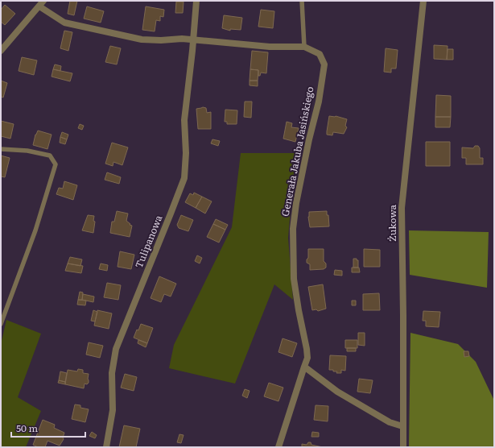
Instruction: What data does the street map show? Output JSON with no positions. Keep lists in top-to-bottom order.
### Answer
{
  "streets": {
    "street": ["Generała Jakuba Jasińskiego", "Żukowa", "Tulipanowa"]
  },
  "crossings": [
    ["Generała Jakuba Jasińskiego", "Tulipanowa"]
  ],
  "scale_bar": "50 m"
}
